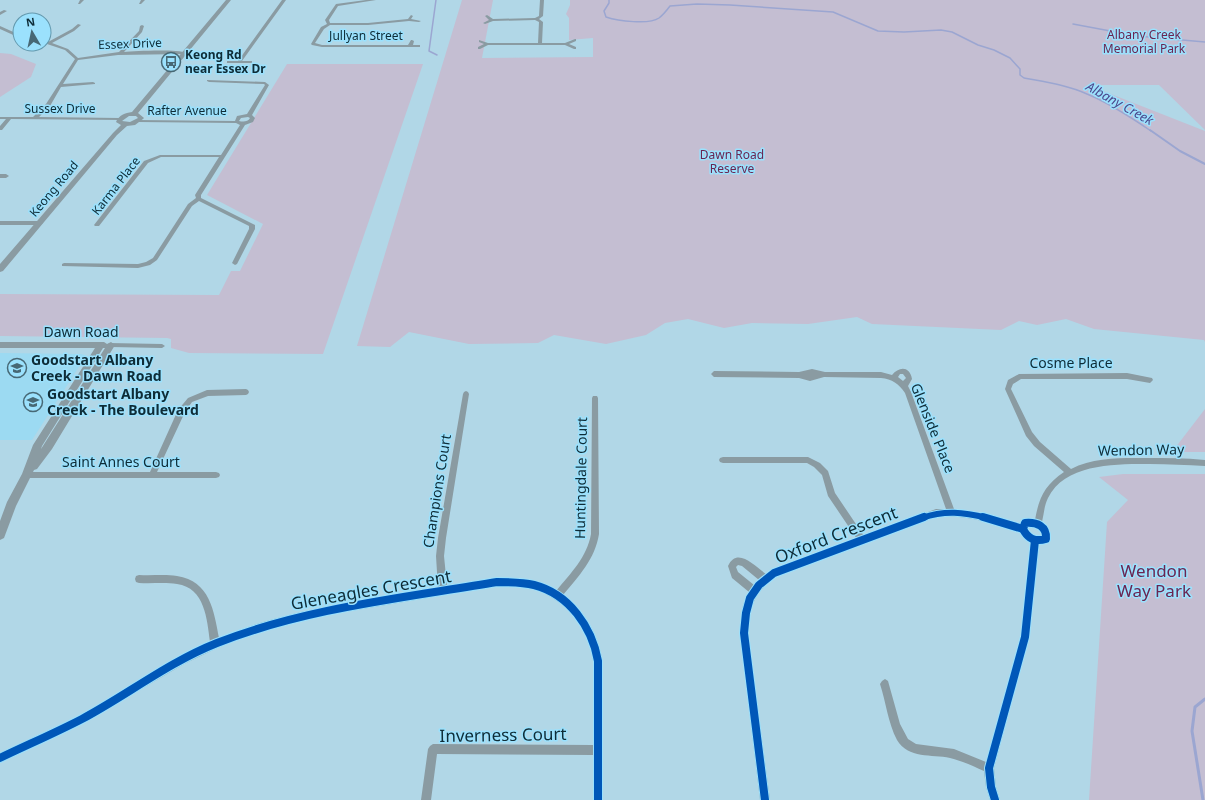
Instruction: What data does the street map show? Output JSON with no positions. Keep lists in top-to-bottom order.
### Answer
{
  "streets": {
    "street": [
      "Jullyan Street",
      "Essex Drive",
      "Sussex Drive",
      "Rafter Avenue",
      "Karma Place",
      "Keong Road",
      "Dawn Road",
      "Cosme Place",
      "Glenside Place",
      "Wendon Way",
      "Saint Annes Court",
      "Huntingdale Court",
      "Champions Court",
      "Oxford Crescent",
      "Gleneagles Crescent",
      "Inverness Court"
    ]
  },
  "crossings": [
    ["Rafter Avenue", "Keong Road"],
    ["Cosme Place", "Wendon Way"],
    ["Glenside Place", "Oxford Crescent"],
    ["Wendon Way", "Oxford Crescent"],
    ["Huntingdale Court", "Gleneagles Crescent"],
    ["Champions Court", "Gleneagles Crescent"],
    ["Gleneagles Crescent", "Inverness Court"]
  ],
  "water": ["Albany Creek"],
  "parks": ["Albany Creek Memorial Park", "Dawn Road Reserve", "Wendon Way Park"],
  "places": {
    "bus stop": ["Keong Rd near Essex Dr"],
    "school or university": ["Goodstart Albany Creek - Dawn Road", "Goodstart Albany Creek - The Boulevard"]
  },
  "north": "top"
}
